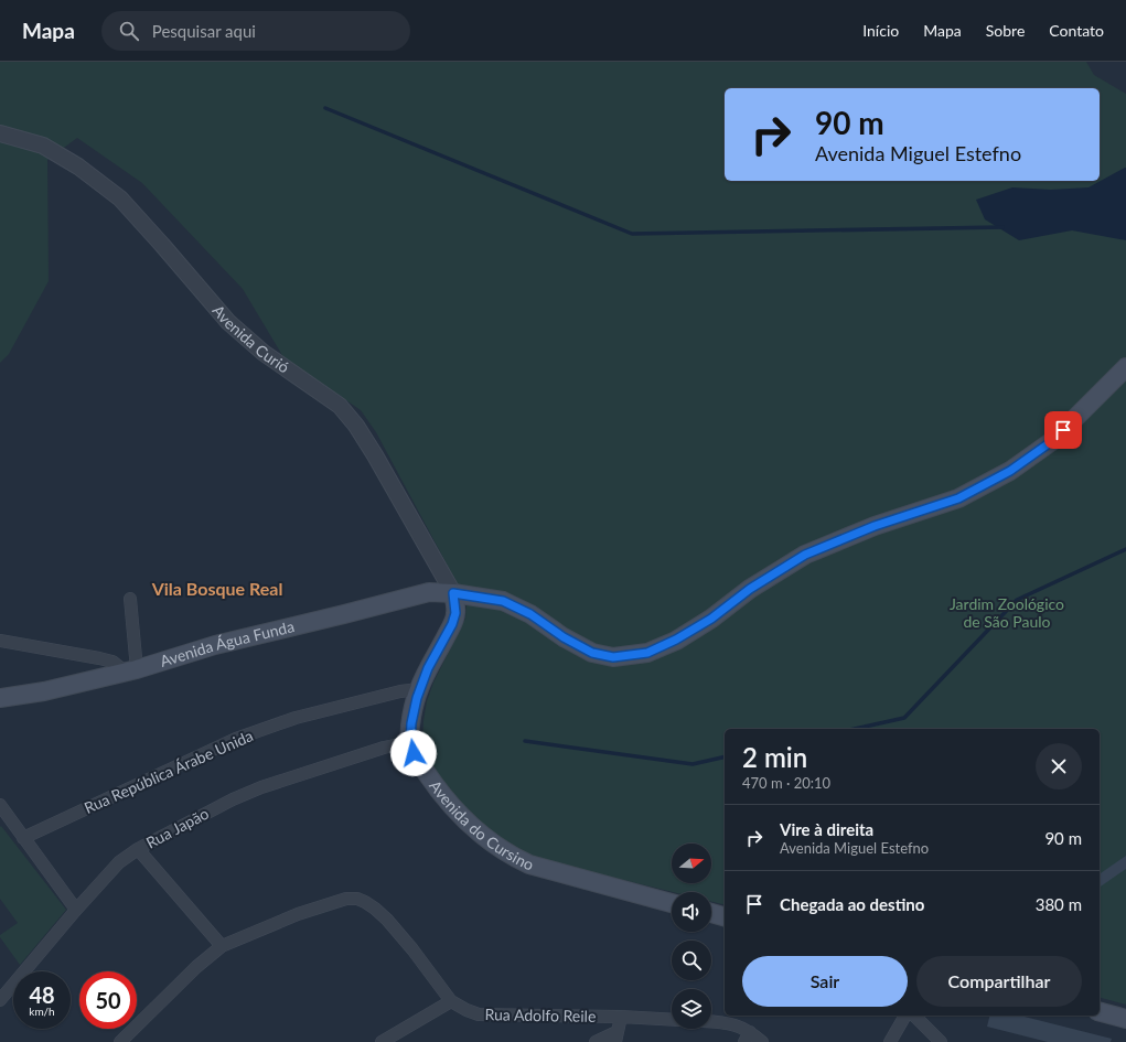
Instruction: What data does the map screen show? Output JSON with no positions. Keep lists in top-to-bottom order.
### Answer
{
  "streets": {
    "main road": ["Avenida Água Funda", "Avenida do Cursino"],
    "street": [
      "Avenida Curió",
      "Rua República Árabe Unida",
      "Rua Japão",
      "Rua Adolfo Reile"
    ]
  },
  "crossings": [
    ["Avenida Curió", "Avenida Água Funda"],
    ["Avenida Curió", "Avenida do Cursino"],
    ["Avenida Água Funda", "Avenida do Cursino"],
    ["Rua República Árabe Unida", "Avenida do Cursino"],
    ["Avenida do Cursino", "Rua Japão"]
  ],
  "districts": ["Vila Bosque Real"],
  "parks": ["Jardim Zoológico de São Paulo"],
  "north": "right",
  "page": {
    "header": "Mapa",
    "search": "Pesquisar aqui",
    "nav": [
      "Início",
      "Mapa",
      "Sobre",
      "Contato"
    ],
    "turn": ["90 m", "Avenida Miguel Estefno"],
    "heading": ["2 min", "470 m · 20:10"],
    "list": [
      {
        "name": "Vire à direita",
        "note": "Avenida Miguel Estefno",
        "value": "90 m"
      },
      {
        "name": "Chegada ao destino",
        "value": "380 m"
      }
    ],
    "buttons": ["Sair", "Compartilhar"],
    "speed": "48 km/h",
    "limit": "50"
  }
}
